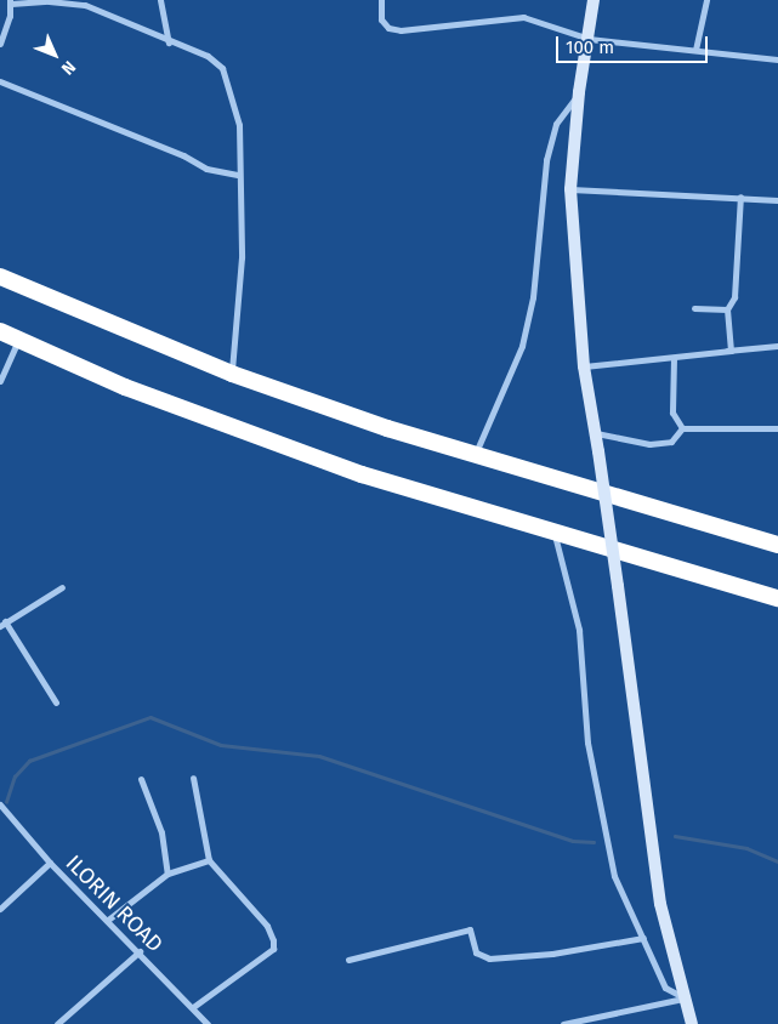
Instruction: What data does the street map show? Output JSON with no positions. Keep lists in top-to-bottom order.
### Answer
{
  "streets": {
    "street": ["ILORIN ROAD"]
  },
  "scale_bar": "100 m",
  "north": "bottom right"
}
